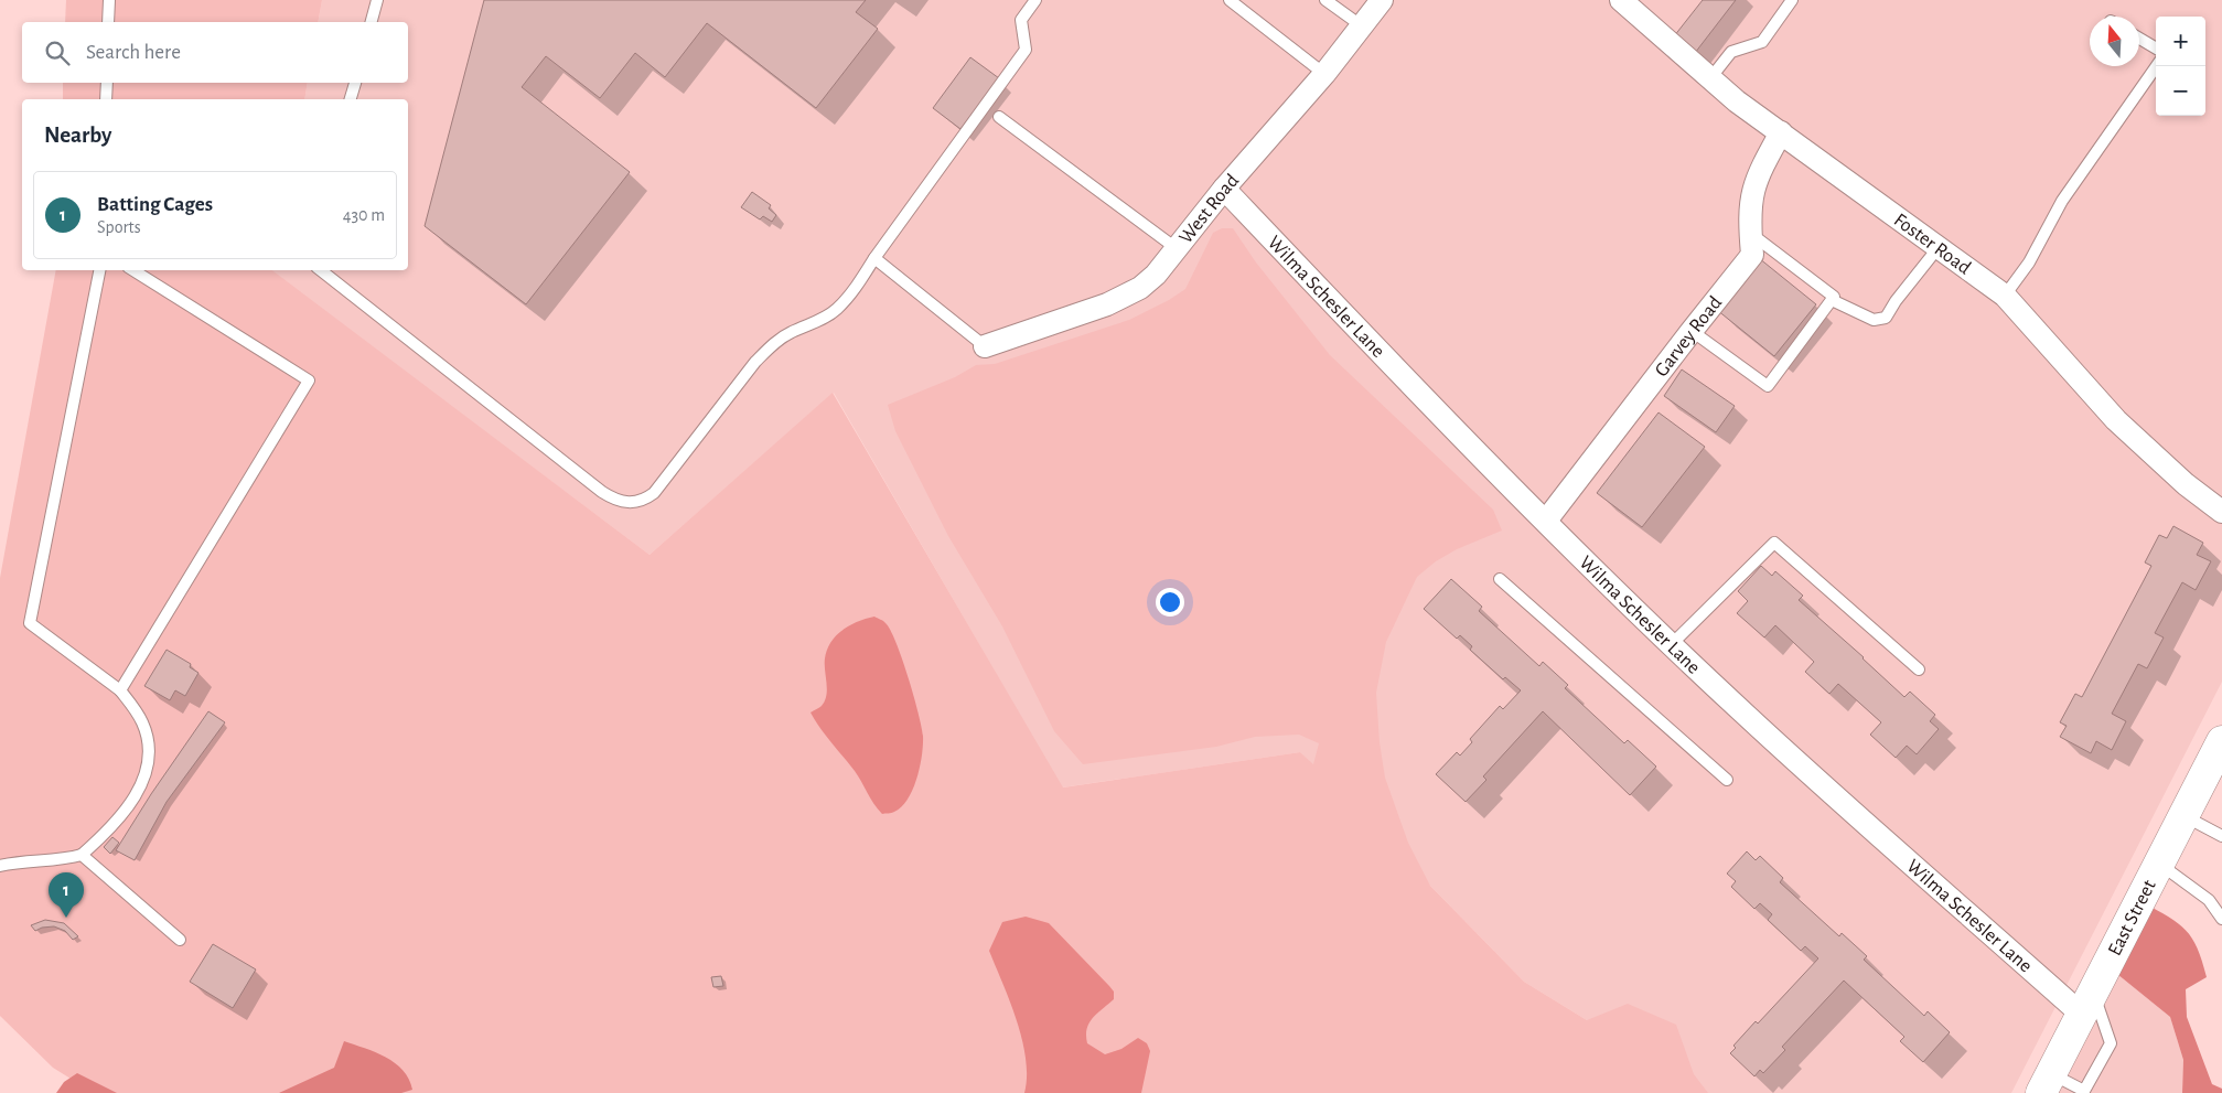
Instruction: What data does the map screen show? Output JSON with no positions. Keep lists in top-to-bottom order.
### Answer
{
  "streets": {
    "main road": ["East Street"],
    "street": [
      "West Road",
      "Foster Road",
      "Wilma Schesler Lane",
      "Garvey Road"
    ]
  },
  "crossings": [
    ["West Road", "Wilma Schesler Lane"],
    ["Foster Road", "Garvey Road"],
    ["Wilma Schesler Lane", "Garvey Road"],
    ["Wilma Schesler Lane", "East Street"]
  ],
  "north": "top",
  "page": {
    "map_buttons": ["+", "−"],
    "search": "Search here",
    "heading": "Nearby",
    "list": [
      {
        "mark": "1",
        "name": "Batting Cages",
        "note": "Sports",
        "value": "430 m"
      }
    ],
    "pins": "1"
  }
}
